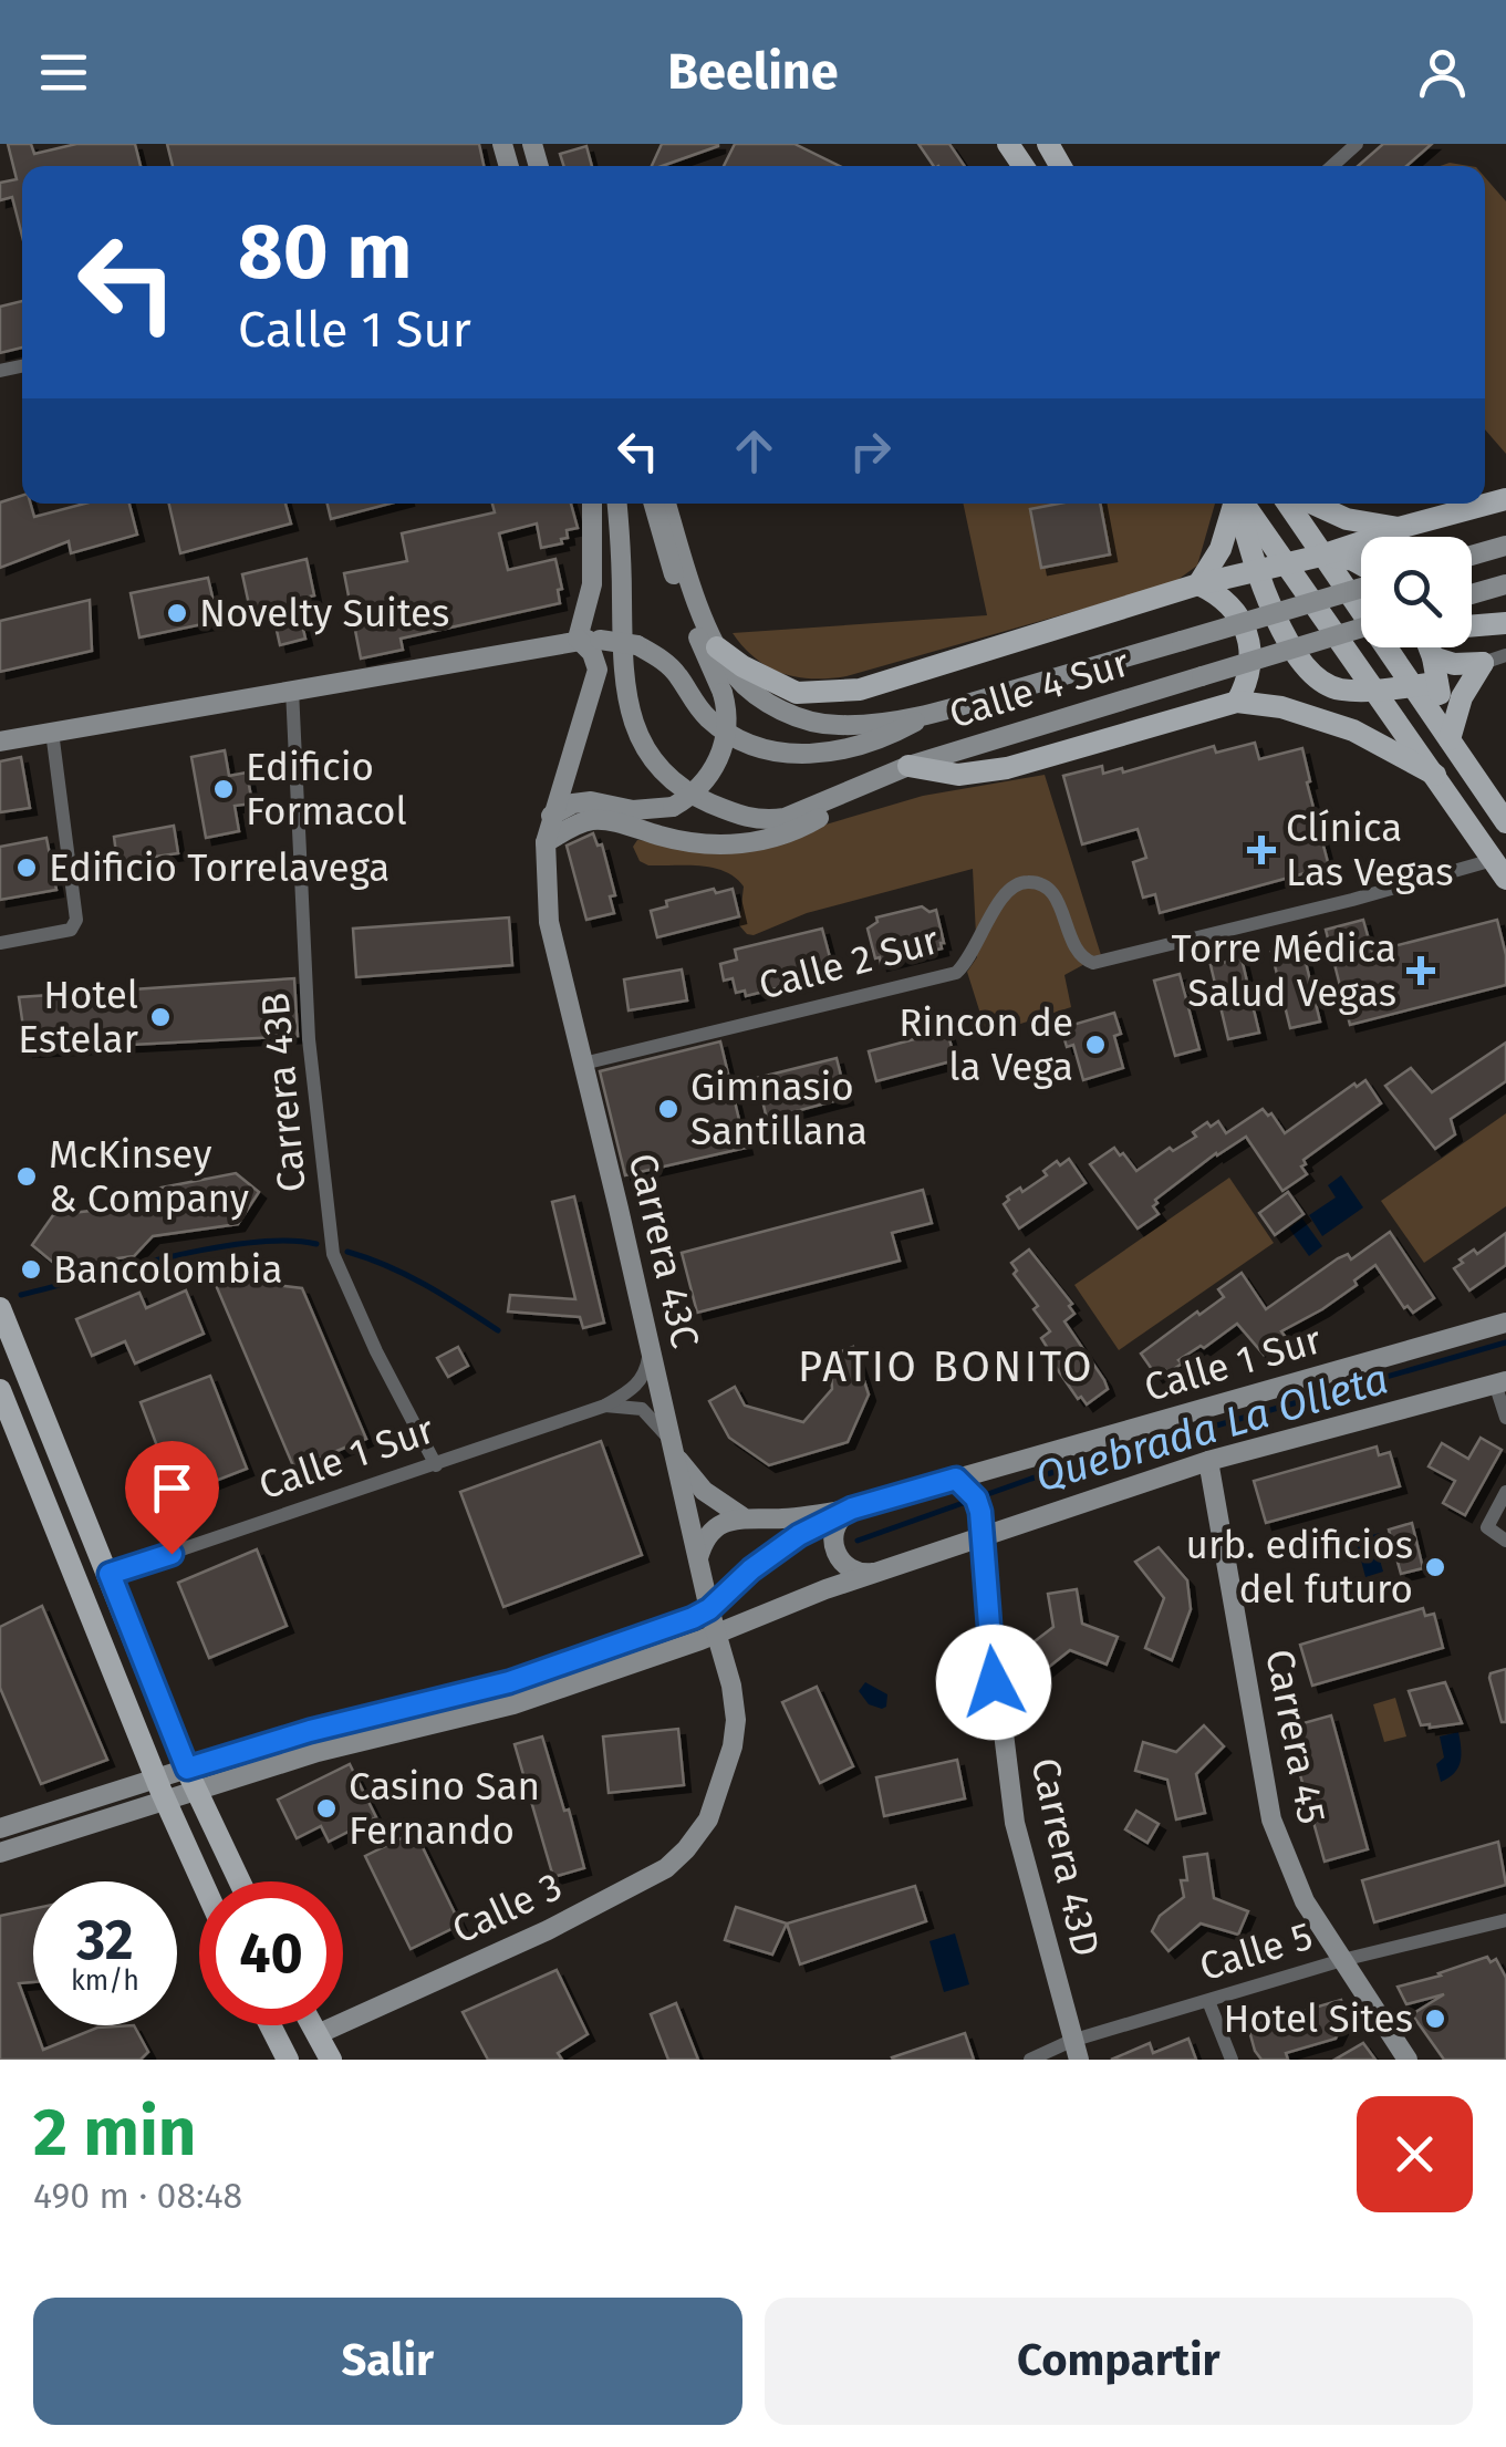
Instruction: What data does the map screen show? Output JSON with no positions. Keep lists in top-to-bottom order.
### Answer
{
  "streets": {
    "street": [
      "Calle 4 Sur",
      "Calle 2 Sur",
      "Carrera 43B",
      "Carrera 43C",
      "Calle 1 Sur",
      "Carrera 45",
      "Carrera 43D",
      "Calle 3",
      "Calle 5"
    ]
  },
  "crossings": [
    ["Calle 2 Sur", "Carrera 43C"],
    ["Carrera 43B", "Calle 1 Sur"],
    ["Carrera 43C", "Calle 1 Sur"],
    ["Carrera 43C", "Calle 3"],
    ["Calle 1 Sur", "Carrera 43D"],
    ["Carrera 45", "Calle 5"],
    ["Carrera 43D", "Calle 5"]
  ],
  "districts": ["PATIO BONITO"],
  "water": ["Quebrada La Olleta"],
  "places": {
    "other": [
      "Novelty Suites",
      "Edificio Formacol",
      "Edificio Torrelavega",
      "Hotel Estelar",
      "Rincon de la Vega",
      "Gimnasio Santillana",
      "McKinsey & Company",
      "Bancolombia",
      "urb. edificios del futuro",
      "Casino San Fernando",
      "Hotel Sites"
    ],
    "health": ["Clínica Las Vegas", "Torre Médica Salud Vegas"]
  },
  "page": {
    "header": "Beeline",
    "turn": ["80 m", "Calle 1 Sur"],
    "speed": "32 km/h",
    "limit": "40",
    "heading": ["2 min", "490 m · 08:48"],
    "buttons": ["Salir", "Compartir"]
  }
}
